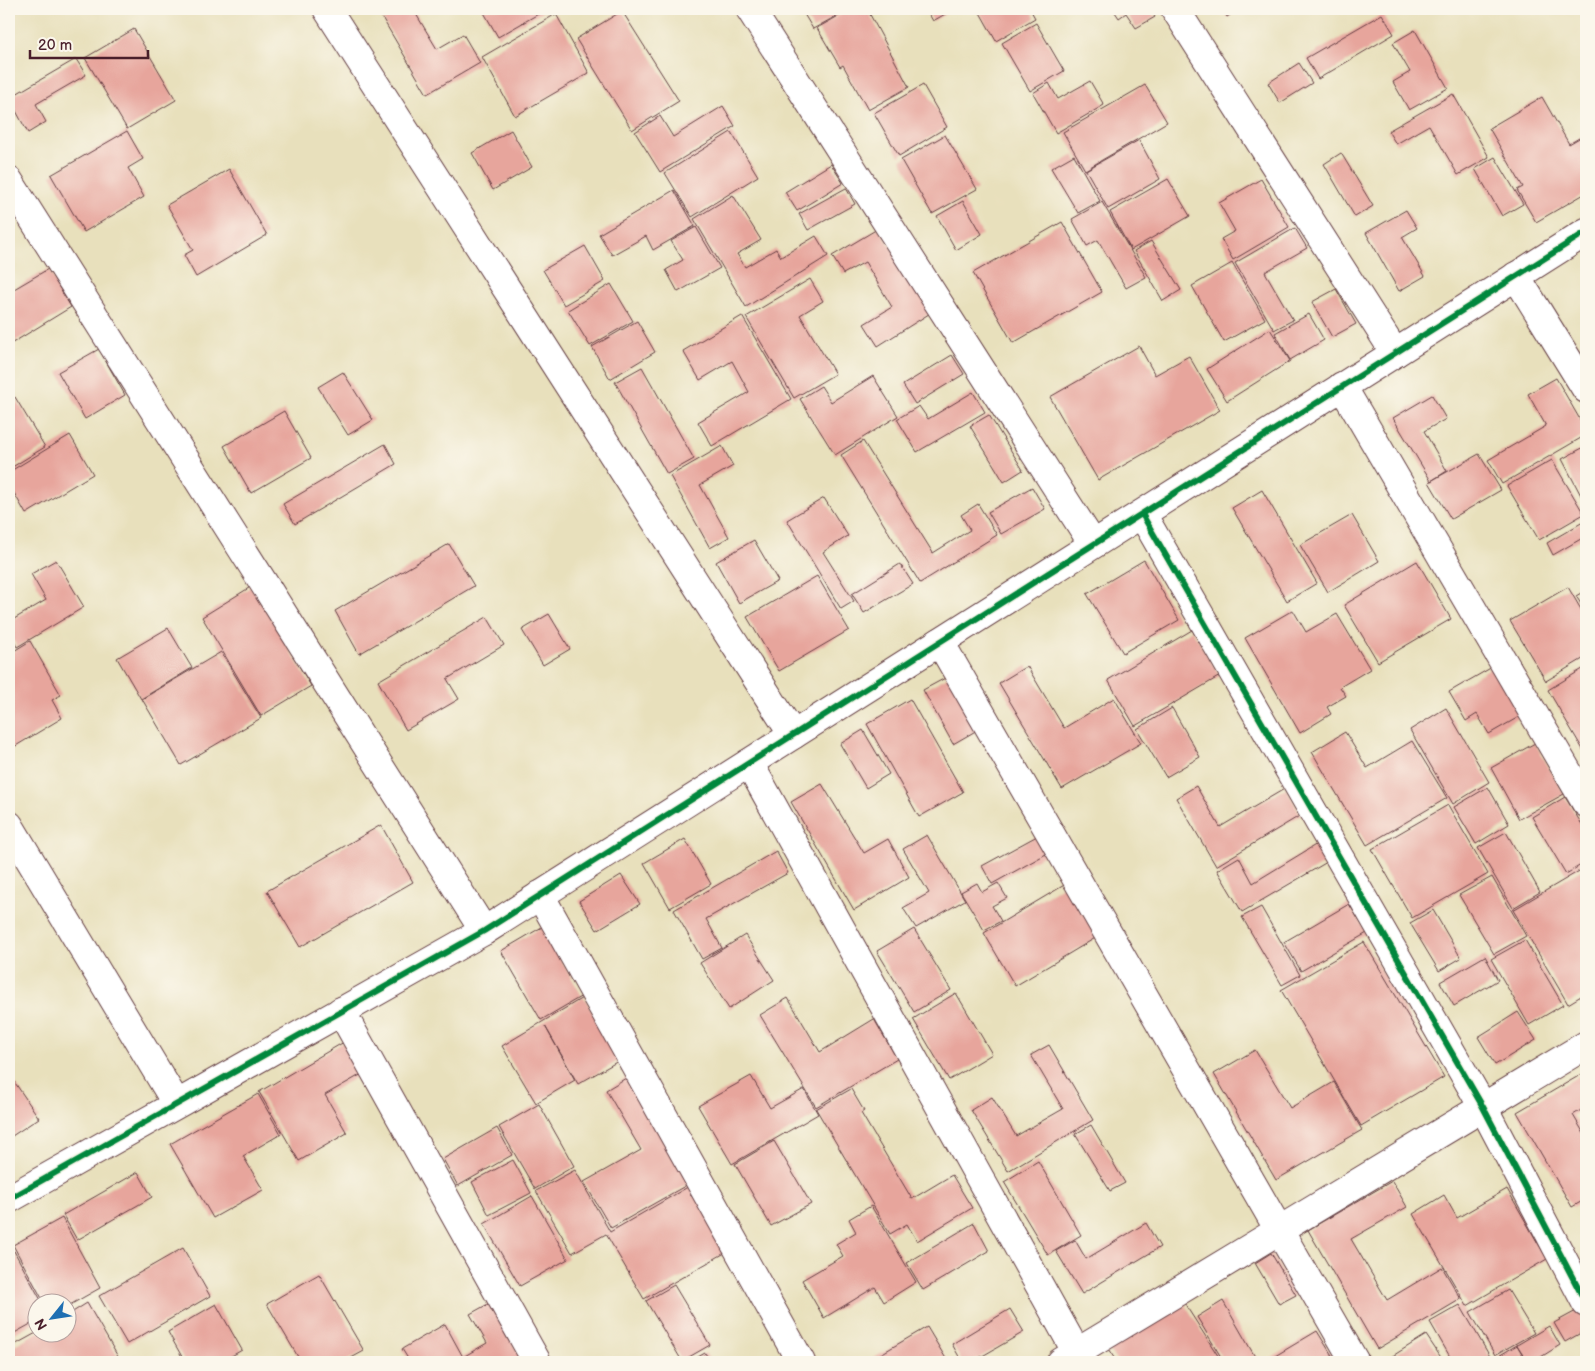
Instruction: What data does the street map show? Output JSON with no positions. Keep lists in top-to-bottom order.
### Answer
{
  "scale_bar": "20 m",
  "north": "bottom left"
}
